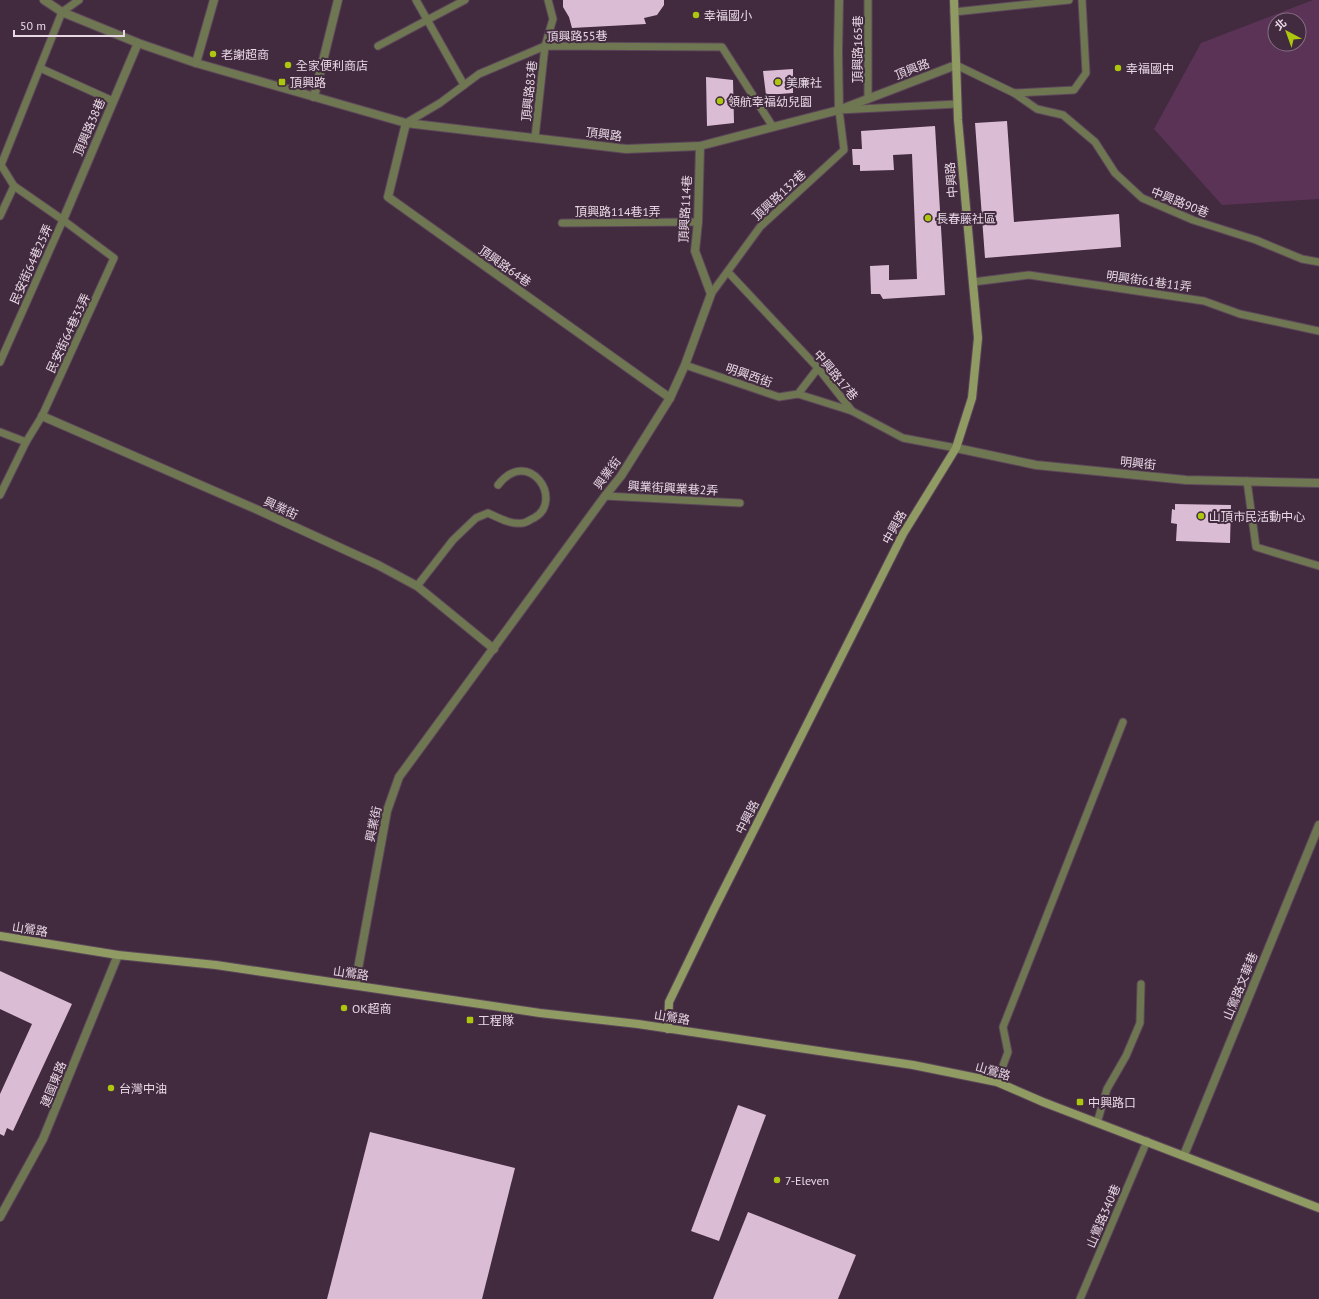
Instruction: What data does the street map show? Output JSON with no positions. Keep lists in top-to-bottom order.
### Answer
{
  "streets": {
    "street": [
      "頂興路",
      "頂興路38巷",
      "中興路",
      "頂興路114巷",
      "頂興路64巷",
      "明興街",
      "興業街",
      "山鶯路",
      "山鶯路文華巷",
      "建國東路"
    ],
    "lane": [
      "頂興路55巷",
      "頂興路165巷",
      "頂興路83巷",
      "頂興路132巷",
      "中興路90巷",
      "頂興路114巷1弄",
      "民安街64巷25弄",
      "明興街61巷11弄",
      "民安街64巷33弄",
      "明興西街",
      "中興路17巷",
      "興業街興業巷2弄",
      "山鶯路340巷"
    ]
  },
  "crossings": [
    ["頂興路55巷", "頂興路"],
    ["頂興路55巷", "頂興路83巷"],
    ["頂興路55巷", "頂興路64巷"],
    ["頂興路165巷", "頂興路"],
    ["頂興路", "頂興路83巷"],
    ["頂興路", "頂興路38巷"],
    ["頂興路", "中興路"],
    ["頂興路", "頂興路132巷"],
    ["頂興路", "中興路90巷"],
    ["頂興路", "頂興路114巷"],
    ["頂興路", "頂興路64巷"],
    ["頂興路38巷", "民安街64巷25弄"],
    ["頂興路38巷", "民安街64巷33弄"],
    ["中興路", "中興路90巷"],
    ["中興路", "明興街61巷11弄"],
    ["中興路", "中興路17巷"],
    ["中興路", "明興街"],
    ["中興路", "山鶯路"],
    ["頂興路132巷", "頂興路114巷"],
    ["頂興路132巷", "中興路17巷"],
    ["頂興路132巷", "興業街"],
    ["頂興路114巷", "頂興路114巷1弄"],
    ["頂興路114巷", "興業街"],
    ["民安街64巷25弄", "民安街64巷33弄"],
    ["頂興路64巷", "興業街"],
    ["民安街64巷33弄", "興業街"],
    ["明興西街", "興業街"],
    ["中興路17巷", "明興街"],
    ["興業街", "興業街興業巷2弄"],
    ["興業街", "山鶯路"],
    ["山鶯路", "山鶯路文華巷"],
    ["山鶯路", "建國東路"],
    ["山鶯路", "山鶯路340巷"]
  ],
  "places": {
    "other": [
      "幸福國小",
      "老謝超商",
      "全家便利商店",
      "幸福國中",
      "美廉社",
      "領航幸福幼兒園",
      "長春藤社區",
      "山頂市民活動中心",
      "OK超商",
      "台灣中油",
      "7-Eleven"
    ],
    "transit": ["頂興路", "工程隊", "中興路口"]
  },
  "scale_bar": "50 m",
  "north": "top left"
}
